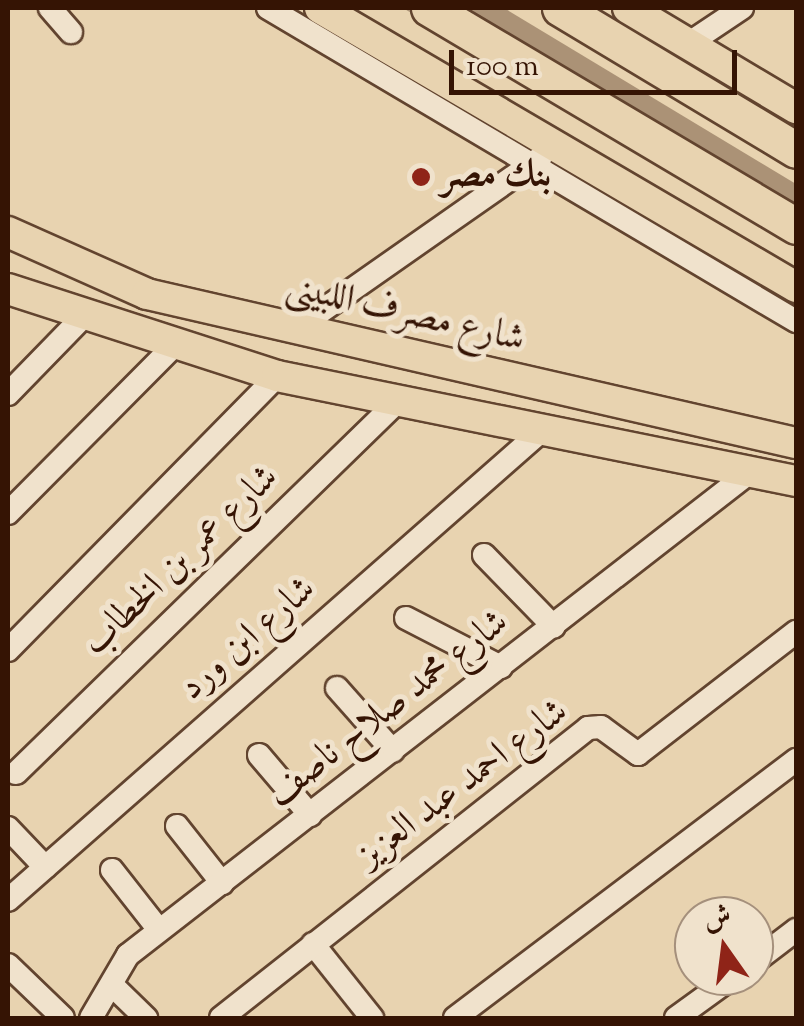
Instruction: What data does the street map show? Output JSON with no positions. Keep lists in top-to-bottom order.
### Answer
{
  "streets": {
    "main road": ["شارع مصرف اللبينى"],
    "street": [
      "شارع عمر بن الخطاب",
      "شارع ابن ورد",
      "شارع محمد صلاح ناصف",
      "شارع احمد عبد العزيز"
    ]
  },
  "places": ["بنك مصر"],
  "scale_bar": "100 m",
  "north": "top"
}
